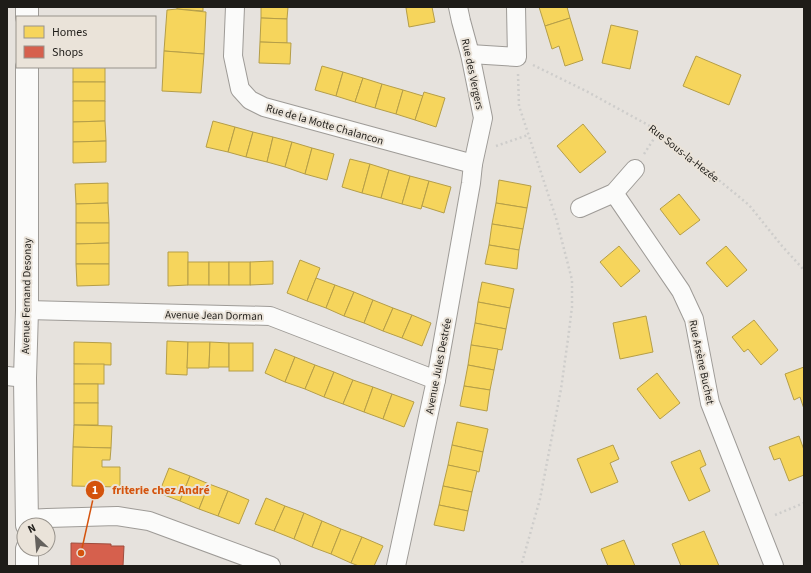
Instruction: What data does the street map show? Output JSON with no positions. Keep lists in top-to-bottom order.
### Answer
{
  "streets": {
    "main road": ["Avenue Fernand Desonay"],
    "street": [
      "Rue des Vergers",
      "Rue de la Motte Chalancon",
      "Avenue Jean Dorman",
      "Rue Arsène Buchet",
      "Avenue Jules Destrée"
    ],
    "path": ["Rue Sous-la-Hezée"]
  },
  "crossings": [
    ["Rue des Vergers", "Rue de la Motte Chalancon"],
    ["Rue des Vergers", "Avenue Jules Destrée"],
    ["Rue de la Motte Chalancon", "Avenue Jules Destrée"],
    ["Avenue Fernand Desonay", "Avenue Jean Dorman"],
    ["Avenue Jean Dorman", "Avenue Jules Destrée"]
  ],
  "places": ["friterie chez André"],
  "legend": ["Homes", "Shops"],
  "north": "top left"
}
